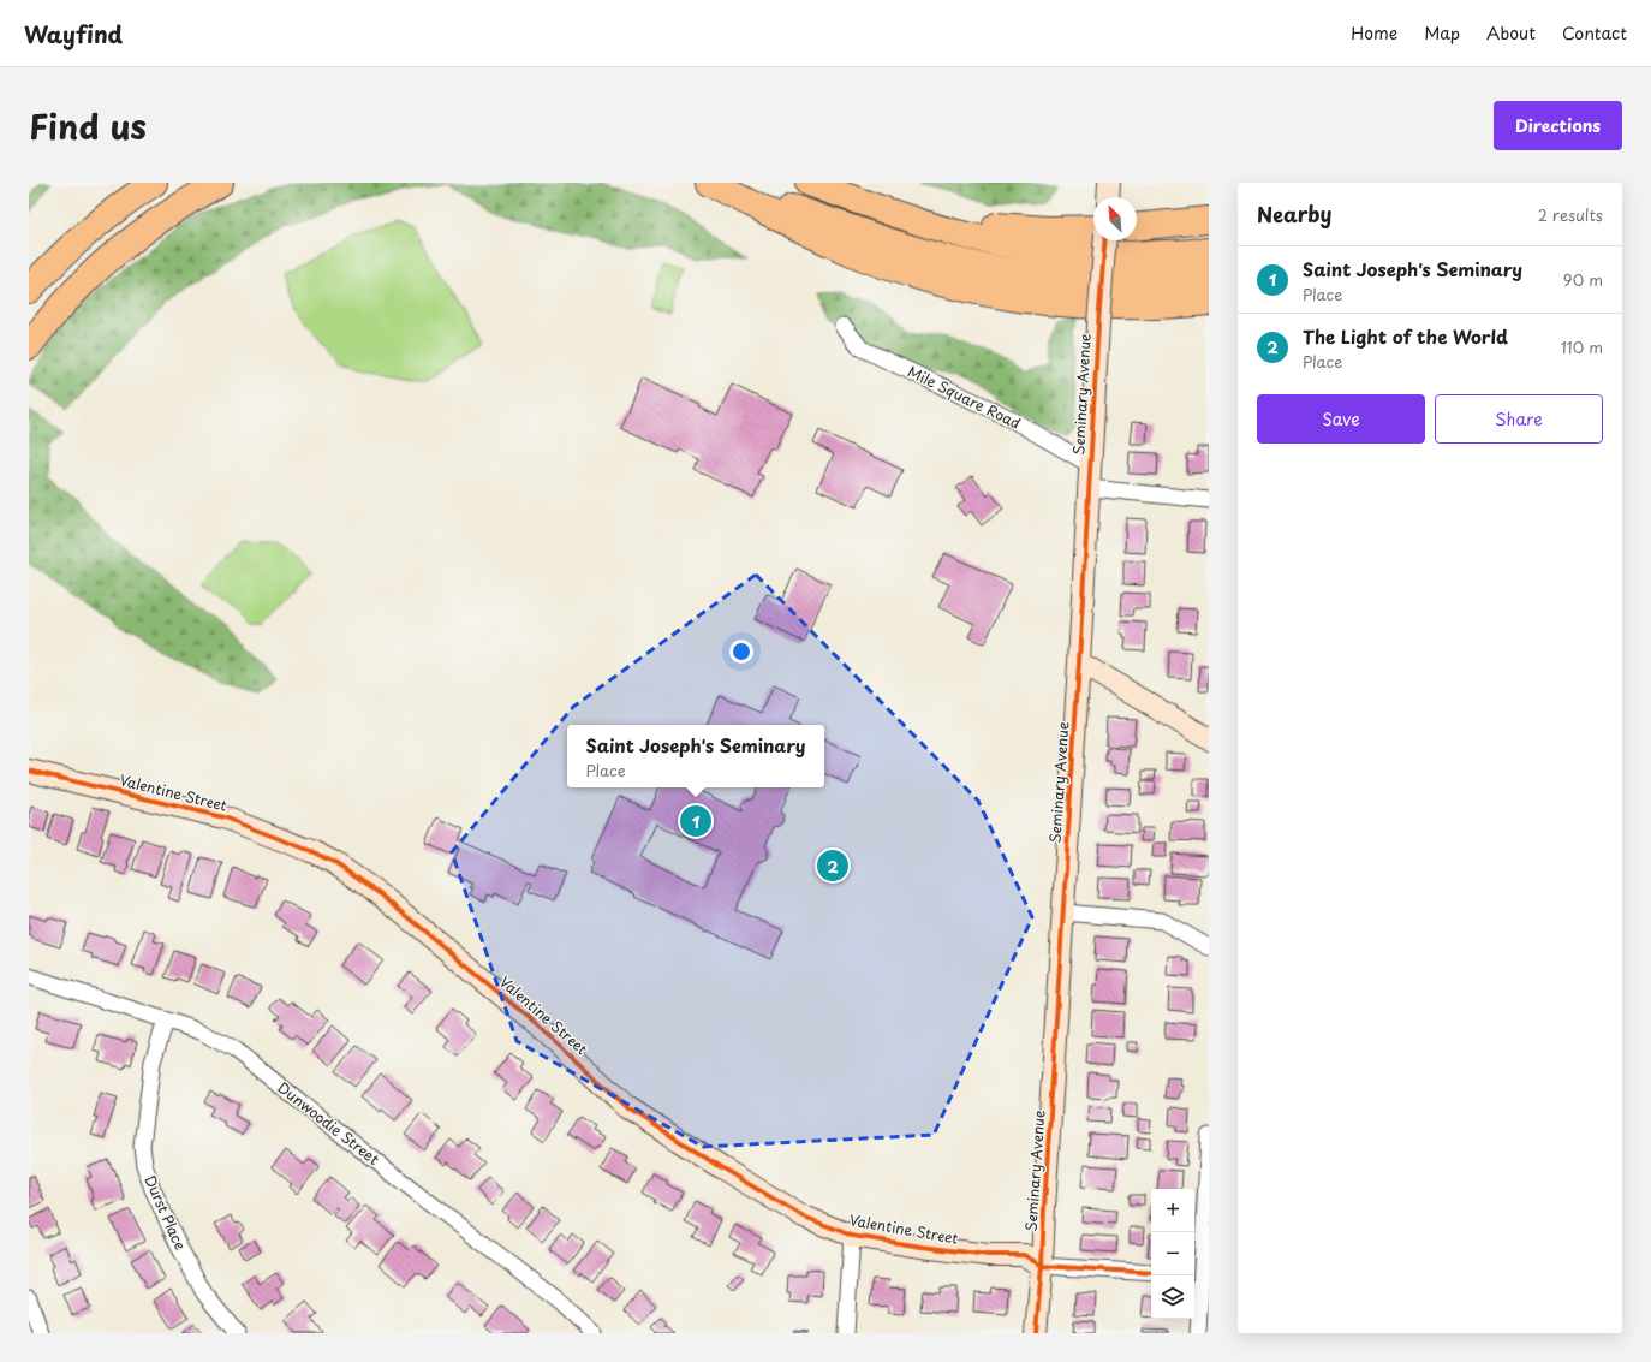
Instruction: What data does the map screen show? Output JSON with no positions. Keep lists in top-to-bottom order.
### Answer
{
  "streets": {
    "street": [
      "Seminary Avenue",
      "Mile Square Road",
      "Valentine Street",
      "Dunwoodie Street",
      "Durst Place"
    ]
  },
  "crossings": [
    ["Seminary Avenue", "Mile Square Road"],
    ["Seminary Avenue", "Valentine Street"],
    ["Dunwoodie Street", "Durst Place"]
  ],
  "north": "top left",
  "page": {
    "header": "Wayfind",
    "nav": [
      "Home",
      "Map",
      "About",
      "Contact"
    ],
    "title": "Find us",
    "buttons": [
      "Directions",
      ["Save", "Share"]
    ],
    "heading": ["Nearby", "2 results"],
    "list": [
      {
        "mark": "1",
        "name": "Saint Joseph's Seminary",
        "note": "Place",
        "value": "90 m"
      },
      {
        "mark": "2",
        "name": "The Light of the World",
        "note": "Place",
        "value": "110 m"
      }
    ],
    "popup": ["Saint Joseph's Seminary", "Place"],
    "pins": ["1", "2"],
    "map_buttons": ["+", "−"]
  }
}
